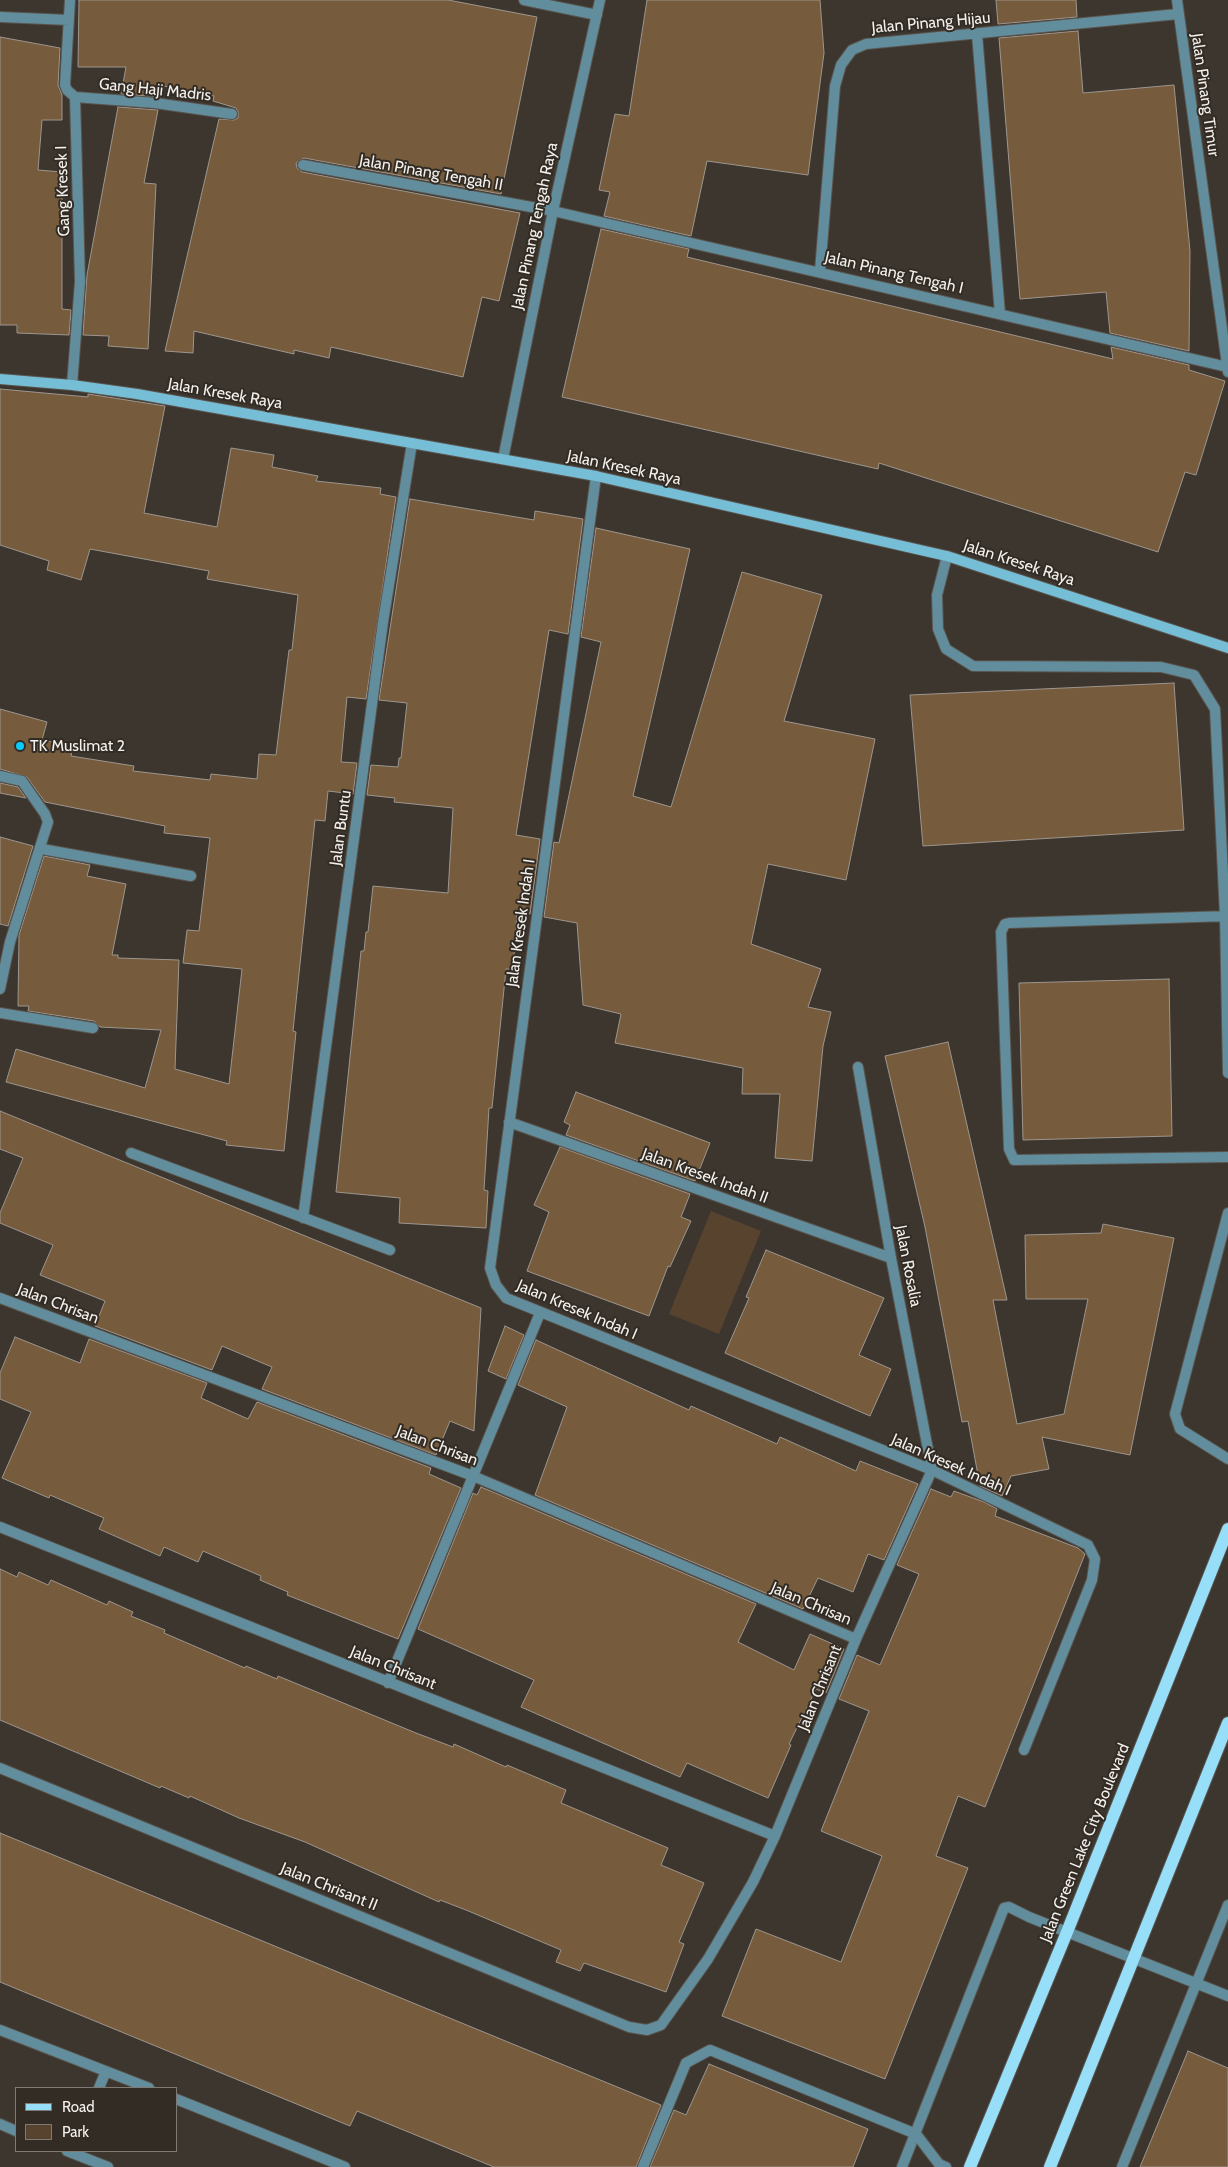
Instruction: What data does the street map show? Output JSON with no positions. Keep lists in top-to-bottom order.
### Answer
{
  "streets": {
    "main road": ["Jalan Green Lake City Boulevard"],
    "street": [
      "Jalan Pinang Hijau",
      "Gang Haji Madris",
      "Jalan Pinang Timur",
      "Jalan Pinang Tengah II",
      "Gang Kresek I",
      "Jalan Pinang Tengah Raya",
      "Jalan Pinang Tengah I",
      "Jalan Kresek Raya",
      "Jalan Buntu",
      "Jalan Kresek Indah I",
      "Jalan Kresek Indah II",
      "Jalan Rosalia",
      "Jalan Chrisan",
      "Jalan Chrisant",
      "Jalan Chrisant II"
    ]
  },
  "crossings": [
    ["Jalan Pinang Hijau", "Jalan Pinang Timur"],
    ["Jalan Pinang Hijau", "Jalan Pinang Tengah I"],
    ["Gang Haji Madris", "Gang Kresek I"],
    ["Jalan Pinang Timur", "Jalan Pinang Tengah I"],
    ["Jalan Pinang Tengah II", "Jalan Pinang Tengah Raya"],
    ["Jalan Pinang Tengah II", "Jalan Pinang Tengah I"],
    ["Gang Kresek I", "Jalan Kresek Raya"],
    ["Jalan Pinang Tengah Raya", "Jalan Pinang Tengah I"],
    ["Jalan Pinang Tengah Raya", "Jalan Kresek Raya"],
    ["Jalan Kresek Raya", "Jalan Buntu"],
    ["Jalan Kresek Raya", "Jalan Kresek Indah I"],
    ["Jalan Kresek Indah I", "Jalan Kresek Indah II"],
    ["Jalan Kresek Indah I", "Jalan Rosalia"],
    ["Jalan Kresek Indah I", "Jalan Chrisant"],
    ["Jalan Kresek Indah II", "Jalan Rosalia"],
    ["Jalan Rosalia", "Jalan Chrisant"],
    ["Jalan Chrisan", "Jalan Chrisant"],
    ["Jalan Chrisant", "Jalan Chrisant II"]
  ],
  "places": ["TK Muslimat 2"],
  "legend": ["Road", "Park"]
}
